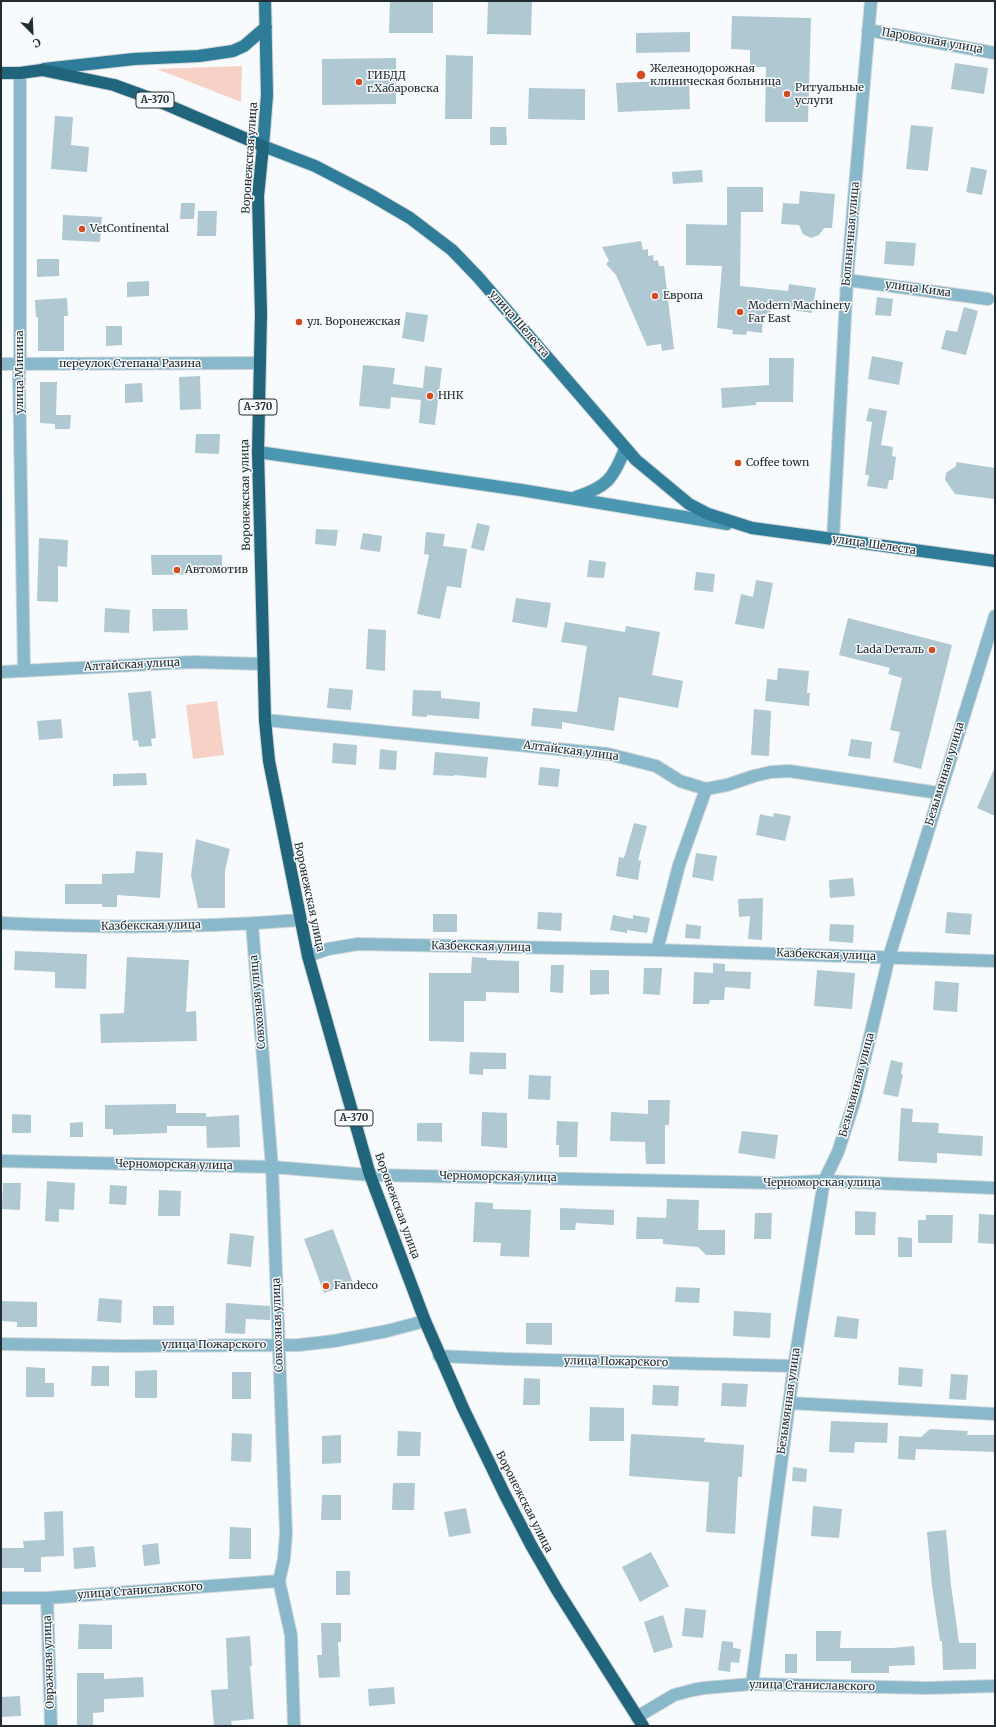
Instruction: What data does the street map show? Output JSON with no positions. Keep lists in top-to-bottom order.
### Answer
{
  "streets": {
    "highway": ["А-370", "Воронежская улица"],
    "main road": ["улица Шелеста"],
    "street": [
      "Паровозная улица",
      "Больничная улица",
      "улица Кима",
      "переулок Степана Разина",
      "улица Минина",
      "Алтайская улица",
      "Безымянная улица",
      "Казбекская улица",
      "Совхозная улица",
      "Черноморская улица",
      "улица Пожарского",
      "улица Станиславского",
      "Овражная улица"
    ]
  },
  "crossings": [
    ["Паровозная улица", "Больничная улица"],
    ["А-370", "Воронежская улица"],
    ["А-370", "улица Шелеста"],
    ["А-370", "улица Минина"],
    ["Воронежская улица", "улица Шелеста"],
    ["Воронежская улица", "переулок Степана Разина"],
    ["Воронежская улица", "Алтайская улица"],
    ["Воронежская улица", "Казбекская улица"],
    ["Воронежская улица", "Черноморская улица"],
    ["Воронежская улица", "улица Пожарского"],
    ["Воронежская улица", "улица Станиславского"],
    ["Больничная улица", "улица Кима"],
    ["Больничная улица", "улица Шелеста"],
    ["переулок Степана Разина", "улица Минина"],
    ["улица Минина", "Алтайская улица"],
    ["Алтайская улица", "Безымянная улица"],
    ["Безымянная улица", "Казбекская улица"],
    ["Безымянная улица", "Черноморская улица"],
    ["Безымянная улица", "улица Пожарского"],
    ["Безымянная улица", "улица Станиславского"],
    ["Казбекская улица", "Совхозная улица"],
    ["Совхозная улица", "Черноморская улица"],
    ["Совхозная улица", "улица Пожарского"],
    ["Совхозная улица", "улица Станиславского"],
    ["улица Станиславского", "Овражная улица"]
  ],
  "places": [
    "Железнодорожная клиническая больница",
    "ГИБДД г.Хабаровска",
    "Ритуальные услуги",
    "VetContinental",
    "Европа",
    "Modern Machinery Far East",
    "ул. Воронежская",
    "ННК",
    "Coffee town",
    "Автомотив",
    "Lada Dеталь",
    "Fandeco"
  ],
  "north": "bottom right"
}
